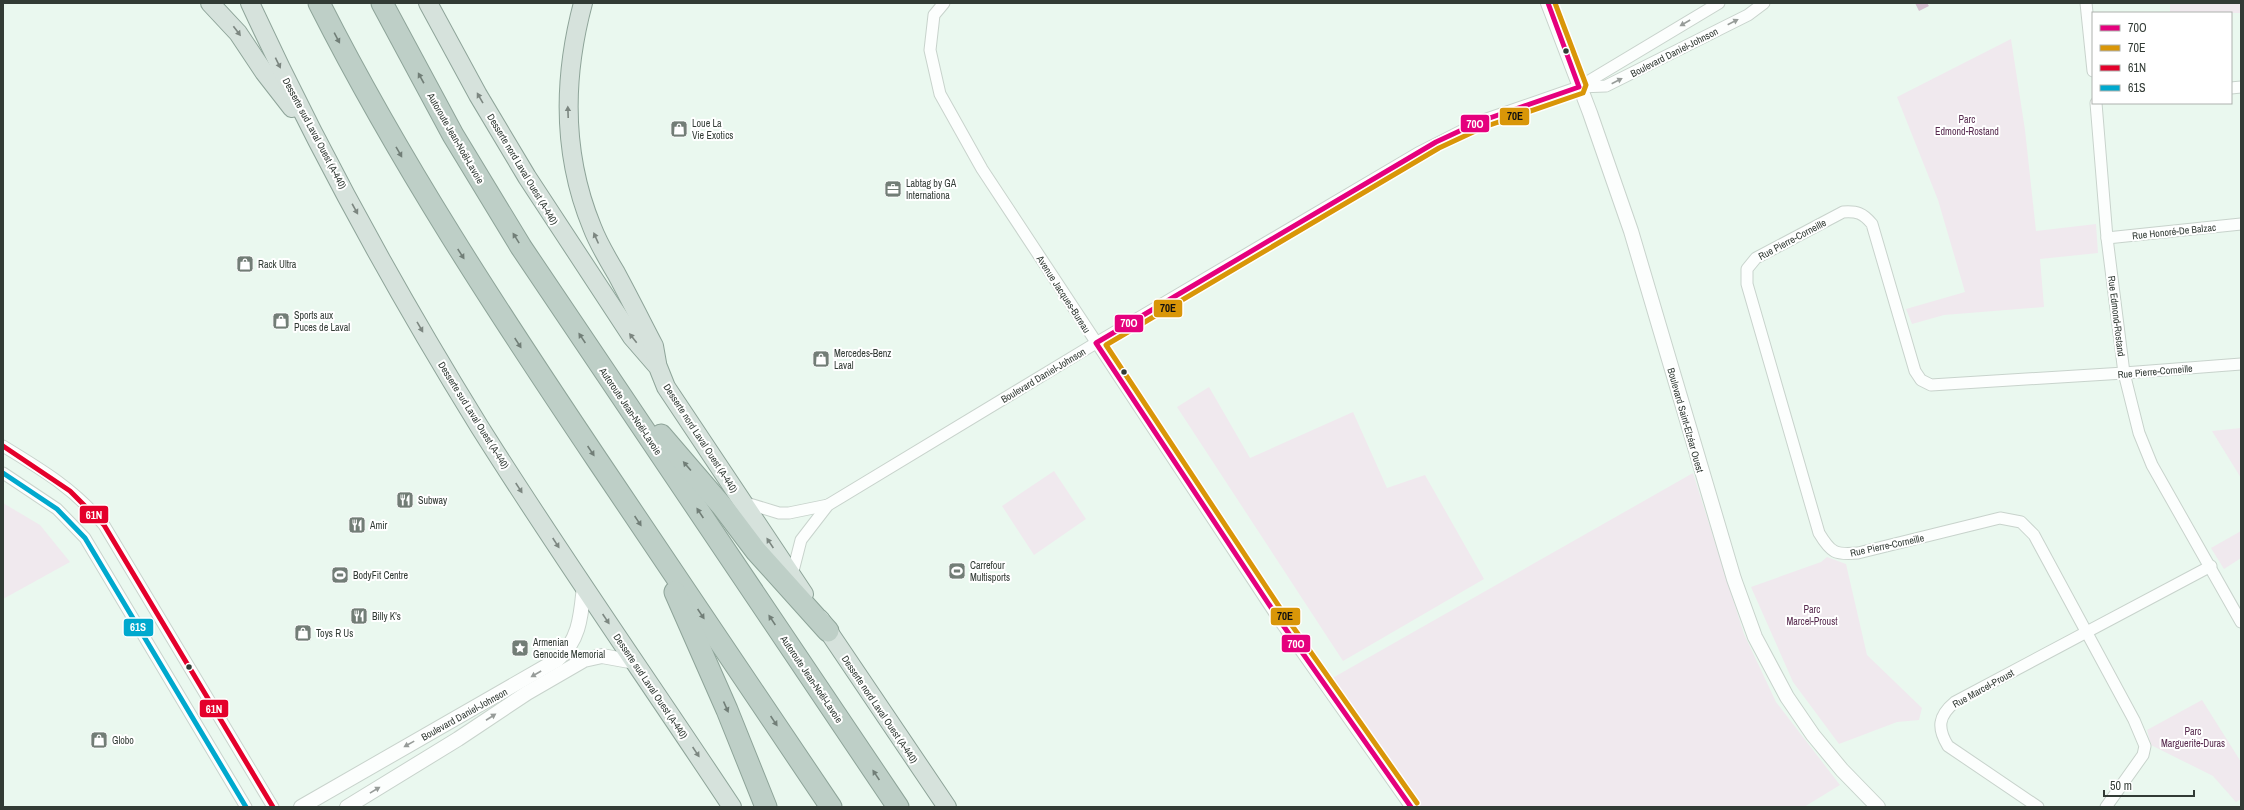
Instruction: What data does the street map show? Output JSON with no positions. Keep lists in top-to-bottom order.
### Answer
{
  "streets": {
    "highway": ["Autoroute Jean-Noël-Lavoie"],
    "main road": ["Desserte sud Laval Ouest (A-440)", "Desserte nord Laval Ouest (A-440)"],
    "street": [
      "Boulevard Daniel-Johnson",
      "Rue Honoré-De Balzac",
      "Rue Pierre-Corneille",
      "Avenue Jacques-Bureau",
      "Rue Edmond-Rostand",
      "Boulevard Saint-Elzéar Ouest",
      "Rue Marcel-Proust"
    ]
  },
  "crossings": [
    ["Boulevard Daniel-Johnson", "Desserte sud Laval Ouest (A-440)"],
    ["Boulevard Daniel-Johnson", "Desserte nord Laval Ouest (A-440)"],
    ["Boulevard Daniel-Johnson", "Avenue Jacques-Bureau"],
    ["Boulevard Daniel-Johnson", "Boulevard Saint-Elzéar Ouest"],
    ["Rue Honoré-De Balzac", "Rue Edmond-Rostand"],
    ["Rue Pierre-Corneille", "Rue Edmond-Rostand"],
    ["Rue Pierre-Corneille", "Rue Marcel-Proust"],
    ["Rue Edmond-Rostand", "Rue Marcel-Proust"]
  ],
  "one_way": ["Desserte sud Laval Ouest (A-440)"],
  "parks": ["Parc Edmond-Rostand", "Parc Marcel-Proust", "Parc Marguerite-Duras"],
  "places": {
    "shop": [
      "Loue La Vie Exotics",
      "Rack Ultra",
      "Sports aux Puces de Laval",
      "Mercedes-Benz Laval",
      "Toys R Us",
      "Globo"
    ],
    "office": ["Labtag by GA Internationa"],
    "restaurant": ["Subway", "Amir", "Billy K's"],
    "sports": ["Carrefour Multisports", "BodyFit Centre"],
    "place": ["Armenian Genocide Memorial"]
  },
  "lines": [
    "transit line 70O",
    "transit line 70E",
    "transit line 61N",
    "transit line 61S"
  ],
  "legend": [
    "70O",
    "70E",
    "61N",
    "61S"
  ],
  "scale_bar": "50 m"
}
